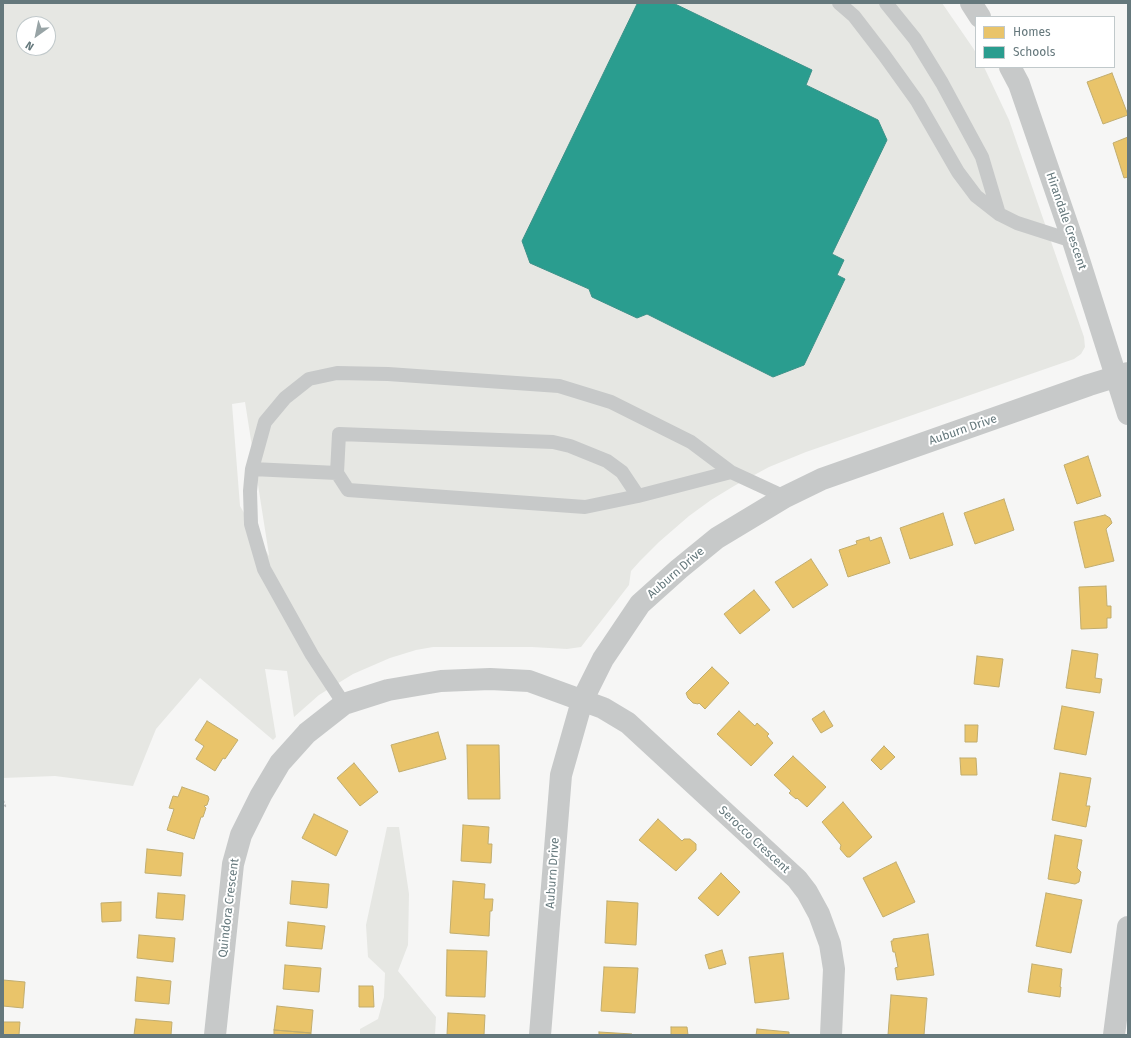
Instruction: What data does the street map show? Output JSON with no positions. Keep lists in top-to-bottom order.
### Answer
{
  "streets": {
    "street": [
      "Hirandale Crescent",
      "Auburn Drive",
      "Serocco Crescent",
      "Quindora Crescent"
    ]
  },
  "crossings": [
    ["Hirandale Crescent", "Auburn Drive"],
    ["Auburn Drive", "Serocco Crescent"],
    ["Auburn Drive", "Quindora Crescent"],
    ["Serocco Crescent", "Quindora Crescent"]
  ],
  "legend": ["Homes", "Schools"],
  "north": "bottom left"
}
